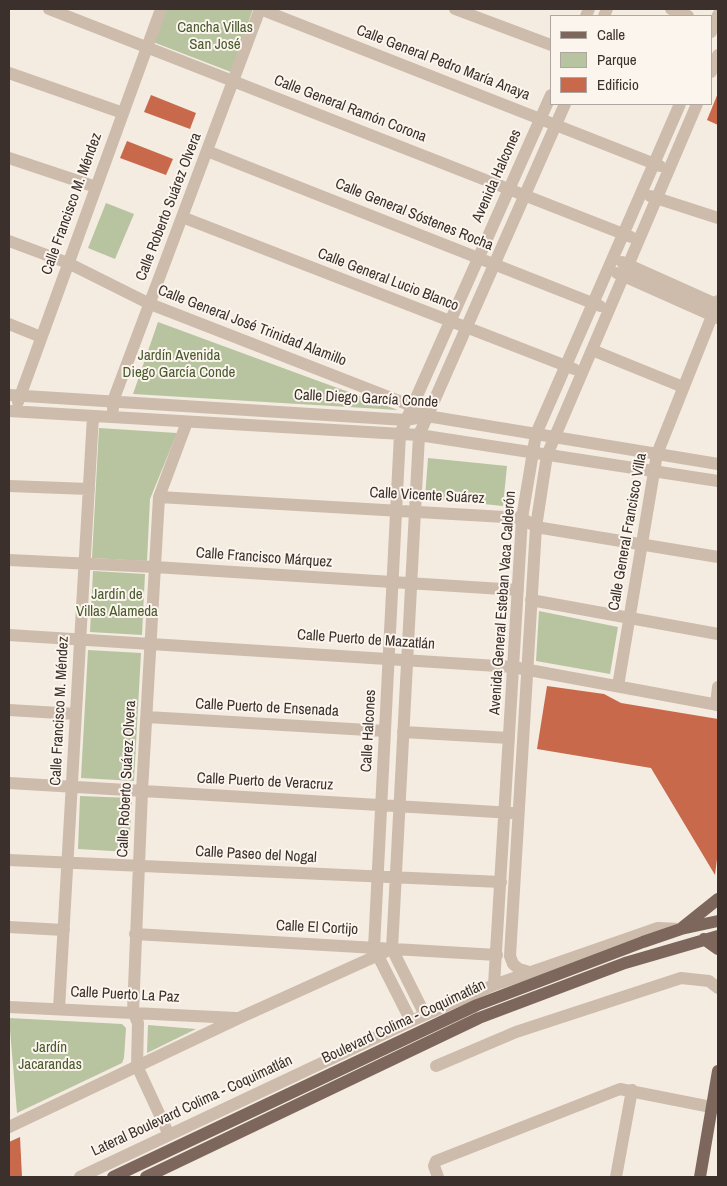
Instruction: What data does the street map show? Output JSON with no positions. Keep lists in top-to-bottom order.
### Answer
{
  "streets": {
    "main road": ["Boulevard Colima - Coquimatlán"],
    "street": [
      "Calle General Pedro María Anaya",
      "Calle General Ramón Corona",
      "Avenida Halcones",
      "Calle Francisco M. Méndez",
      "Calle Roberto Suárez Olvera",
      "Calle General Sóstenes Rocha",
      "Calle General Lucio Blanco",
      "Calle General José Trinidad Alamillo",
      "Calle Diego García Conde",
      "Calle Vicente Suárez",
      "Calle General Francisco Villa",
      "Calle Francisco Márquez",
      "Avenida General Esteban Vaca Calderón",
      "Calle Puerto de Mazatlán",
      "Calle Puerto de Ensenada",
      "Calle Halcones",
      "Calle Puerto de Veracruz",
      "Calle Paseo del Nogal",
      "Calle El Cortijo",
      "Calle Puerto La Paz",
      "Lateral Boulevard Colima - Coquimatlán"
    ]
  },
  "crossings": [
    ["Calle General Pedro María Anaya", "Avenida Halcones"],
    ["Calle General Pedro María Anaya", "Calle Roberto Suárez Olvera"],
    ["Calle General Pedro María Anaya", "Avenida General Esteban Vaca Calderón"],
    ["Calle General Ramón Corona", "Avenida Halcones"],
    ["Calle General Ramón Corona", "Calle Francisco M. Méndez"],
    ["Calle General Ramón Corona", "Calle Roberto Suárez Olvera"],
    ["Calle General Ramón Corona", "Avenida General Esteban Vaca Calderón"],
    ["Avenida Halcones", "Calle General Sóstenes Rocha"],
    ["Avenida Halcones", "Calle General Lucio Blanco"],
    ["Avenida Halcones", "Calle General José Trinidad Alamillo"],
    ["Avenida Halcones", "Calle Diego García Conde"],
    ["Avenida Halcones", "Calle Halcones"],
    ["Calle Francisco M. Méndez", "Calle General José Trinidad Alamillo"],
    ["Calle Francisco M. Méndez", "Calle Diego García Conde"],
    ["Calle Francisco M. Méndez", "Calle Francisco Márquez"],
    ["Calle Francisco M. Méndez", "Calle Puerto de Mazatlán"],
    ["Calle Francisco M. Méndez", "Calle Puerto de Veracruz"],
    ["Calle Francisco M. Méndez", "Calle Paseo del Nogal"],
    ["Calle Francisco M. Méndez", "Calle Puerto La Paz"],
    ["Calle Roberto Suárez Olvera", "Calle General Sóstenes Rocha"],
    ["Calle Roberto Suárez Olvera", "Calle General Lucio Blanco"],
    ["Calle Roberto Suárez Olvera", "Calle General José Trinidad Alamillo"],
    ["Calle Roberto Suárez Olvera", "Calle Diego García Conde"],
    ["Calle Roberto Suárez Olvera", "Calle Vicente Suárez"],
    ["Calle Roberto Suárez Olvera", "Calle Francisco Márquez"],
    ["Calle Roberto Suárez Olvera", "Calle Puerto de Mazatlán"],
    ["Calle Roberto Suárez Olvera", "Calle Puerto de Ensenada"],
    ["Calle Roberto Suárez Olvera", "Calle Puerto de Veracruz"],
    ["Calle Roberto Suárez Olvera", "Calle Paseo del Nogal"],
    ["Calle Roberto Suárez Olvera", "Calle El Cortijo"],
    ["Calle Roberto Suárez Olvera", "Calle Puerto La Paz"],
    ["Calle Roberto Suárez Olvera", "Lateral Boulevard Colima - Coquimatlán"],
    ["Calle General Sóstenes Rocha", "Avenida General Esteban Vaca Calderón"],
    ["Calle General Lucio Blanco", "Avenida General Esteban Vaca Calderón"],
    ["Calle General José Trinidad Alamillo", "Calle Diego García Conde"],
    ["Calle Diego García Conde", "Calle General Francisco Villa"],
    ["Calle Diego García Conde", "Avenida General Esteban Vaca Calderón"],
    ["Calle Vicente Suárez", "Calle General Francisco Villa"],
    ["Calle Vicente Suárez", "Avenida General Esteban Vaca Calderón"],
    ["Calle Vicente Suárez", "Calle Halcones"],
    ["Calle General Francisco Villa", "Calle Puerto de Mazatlán"],
    ["Calle Francisco Márquez", "Avenida General Esteban Vaca Calderón"],
    ["Calle Francisco Márquez", "Calle Halcones"],
    ["Avenida General Esteban Vaca Calderón", "Calle Puerto de Mazatlán"],
    ["Avenida General Esteban Vaca Calderón", "Calle Puerto de Veracruz"],
    ["Avenida General Esteban Vaca Calderón", "Calle Paseo del Nogal"],
    ["Avenida General Esteban Vaca Calderón", "Lateral Boulevard Colima - Coquimatlán"],
    ["Calle Puerto de Mazatlán", "Calle Halcones"],
    ["Calle Puerto de Ensenada", "Calle Halcones"],
    ["Calle Halcones", "Calle Puerto de Veracruz"],
    ["Calle Halcones", "Calle Paseo del Nogal"],
    ["Calle Halcones", "Calle El Cortijo"],
    ["Calle Halcones", "Lateral Boulevard Colima - Coquimatlán"],
    ["Boulevard Colima - Coquimatlán", "Lateral Boulevard Colima - Coquimatlán"]
  ],
  "parks": [
    "Cancha Villas San José",
    "Jardín Avenida Diego García Conde",
    "Jardín de Villas Alameda",
    "Jardín Jacarandas"
  ],
  "legend": ["Calle", "Parque", "Edificio"]
}
